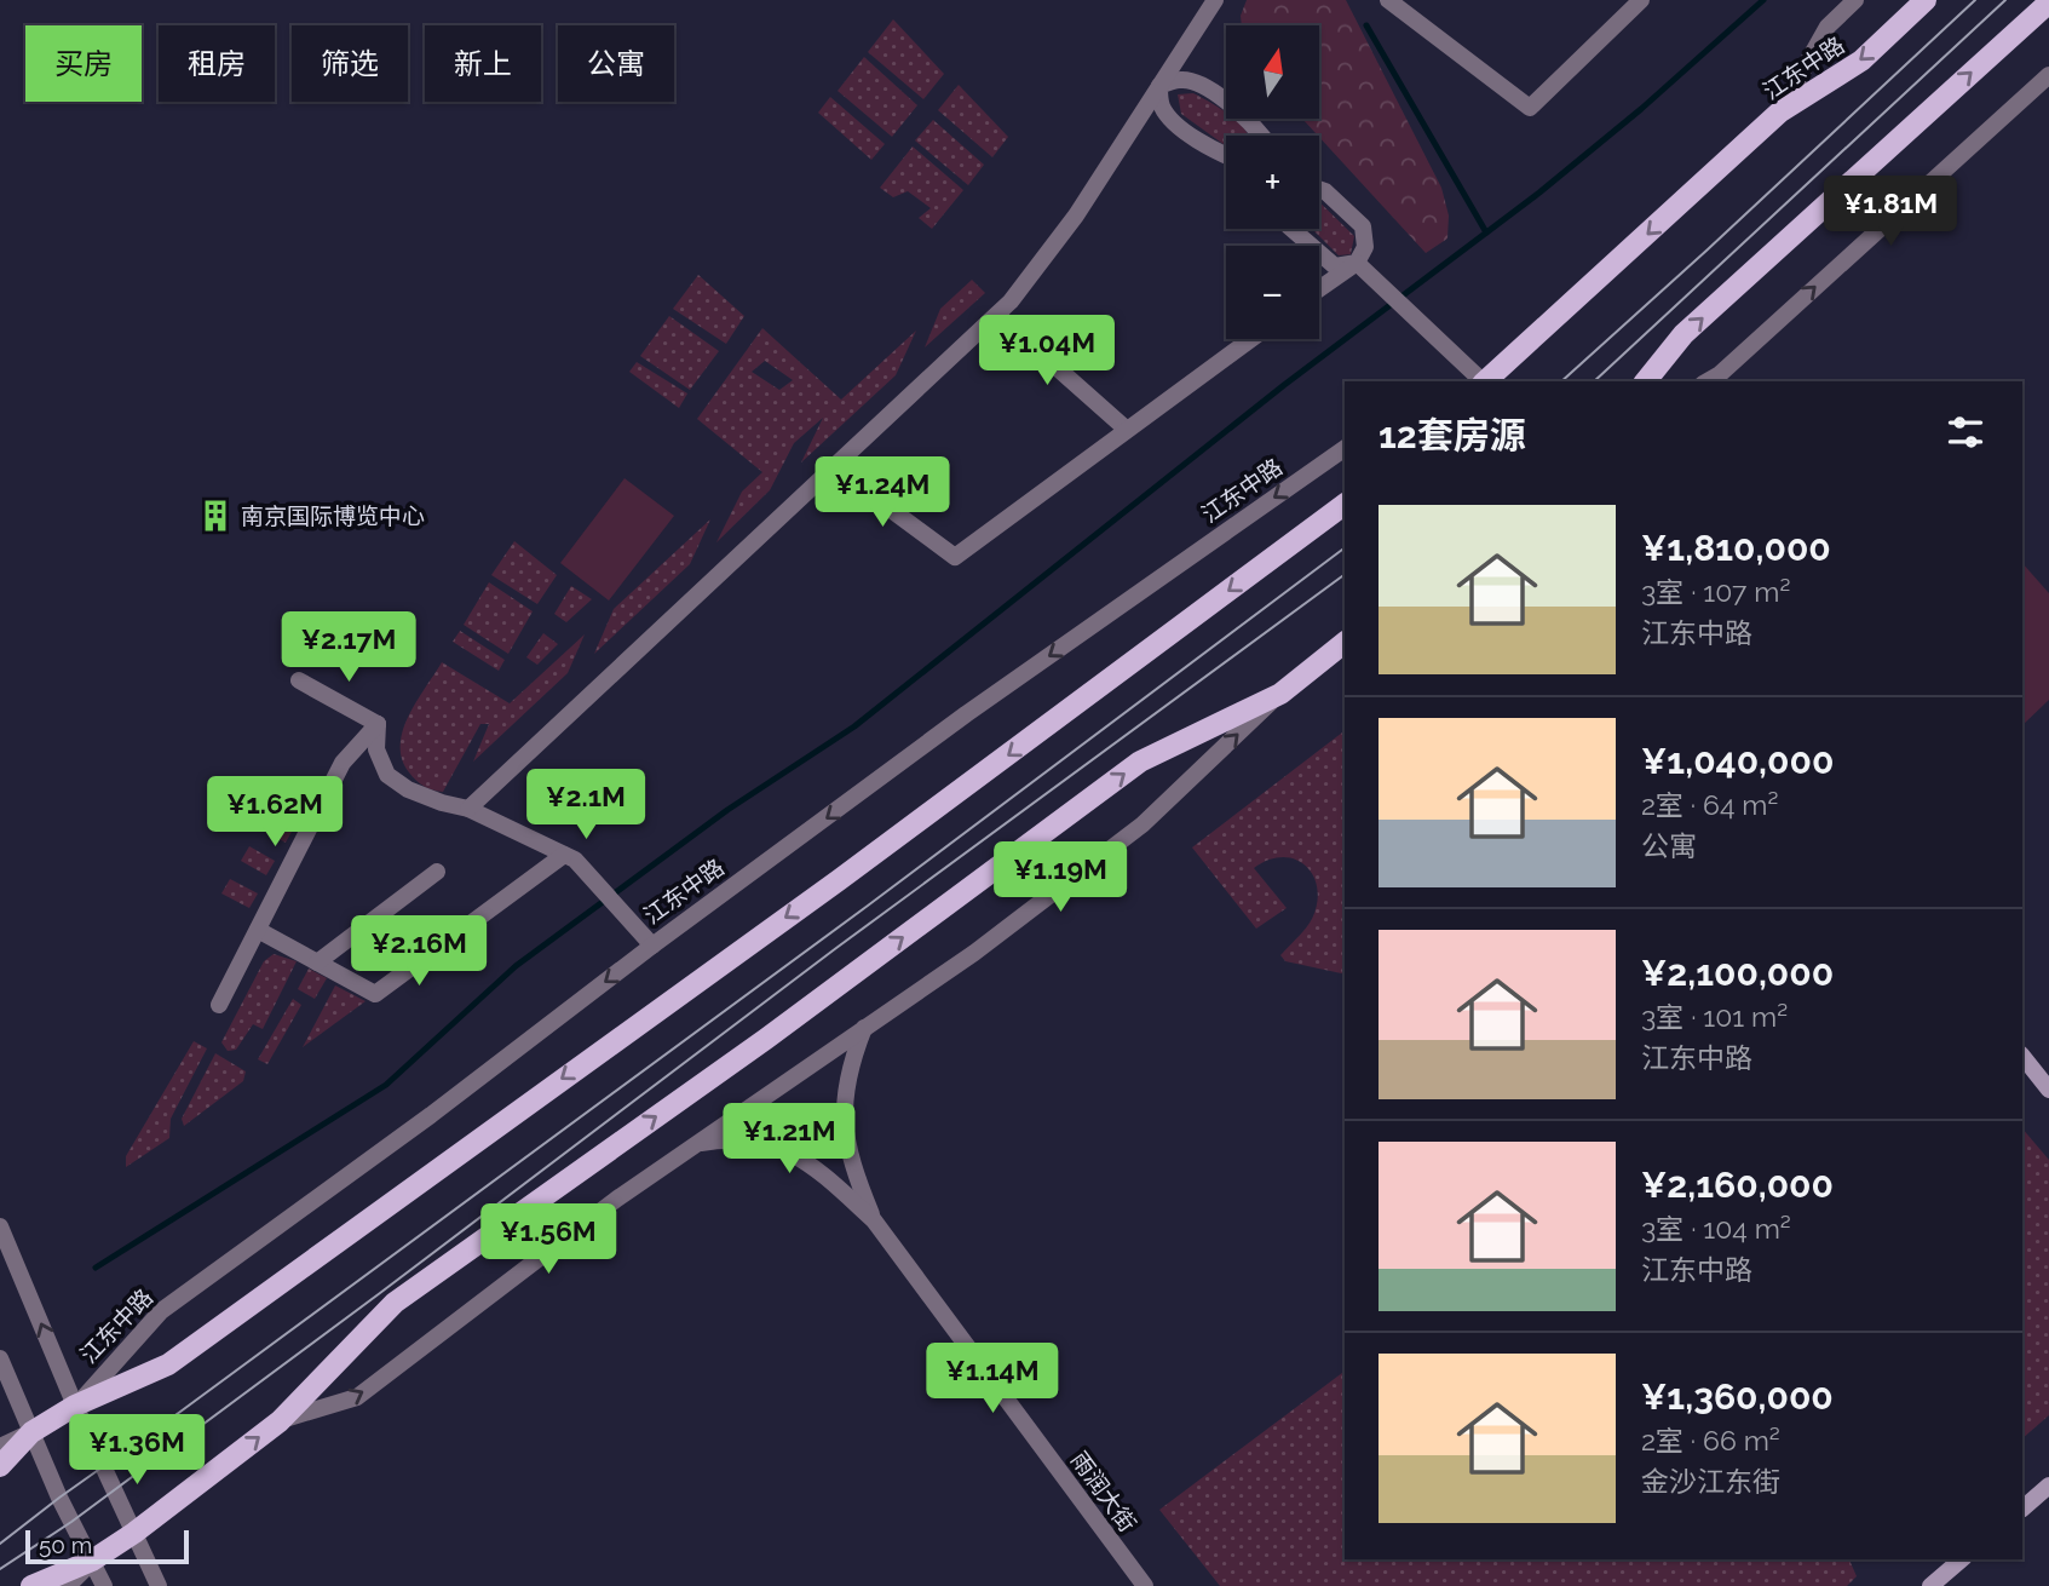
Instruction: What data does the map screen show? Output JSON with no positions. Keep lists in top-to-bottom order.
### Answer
{
  "streets": {
    "main road": ["江东中路"],
    "street": ["雨润大街"]
  },
  "places": {
    "building": ["南京国际博览中心"]
  },
  "scale_bar": "50 m",
  "north": "top",
  "page": {
    "map_buttons": ["+", "−"],
    "chip": [
      "买房",
      "租房",
      "筛选",
      "新上",
      "公寓"
    ],
    "price": [
      "¥1.81M",
      "¥1.04M",
      "¥1.24M",
      "¥2.17M",
      "¥2.1M",
      "¥1.62M",
      "¥1.19M",
      "¥2.16M",
      "¥1.21M",
      "¥1.56M",
      "¥1.14M",
      "¥1.36M"
    ],
    "heading": "12套房源",
    "list": [
      {
        "name": "¥1,810,000",
        "note": "3室 · 107 m² · 江东中路"
      },
      {
        "name": "¥1,040,000",
        "note": "2室 · 64 m² · 公寓"
      },
      {
        "name": "¥2,100,000",
        "note": "3室 · 101 m² · 江东中路"
      },
      {
        "name": "¥2,160,000",
        "note": "3室 · 104 m² · 江东中路"
      },
      {
        "name": "¥1,360,000",
        "note": "2室 · 66 m² · 金沙江东街"
      }
    ],
    "scale": "50 m"
  }
}
